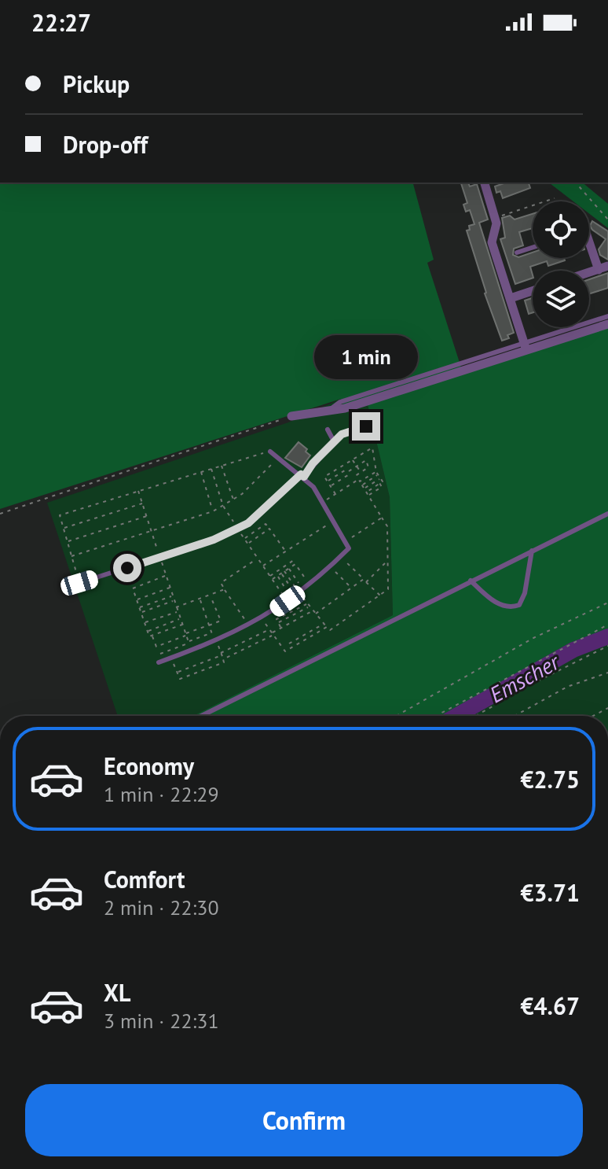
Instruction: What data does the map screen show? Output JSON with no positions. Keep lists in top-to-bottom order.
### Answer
{
  "water": ["Emscher"],
  "page": {
    "status": "22:27",
    "banner": ["Pickup", "Drop-off"],
    "bubble": "1 min",
    "list": [
      {
        "name": "Economy",
        "note": "1 min · 22:29",
        "value": "€2.75"
      },
      {
        "name": "Comfort",
        "note": "2 min · 22:30",
        "value": "€3.71"
      },
      {
        "name": "XL",
        "note": "3 min · 22:31",
        "value": "€4.67"
      }
    ],
    "buttons": "Confirm"
  }
}
